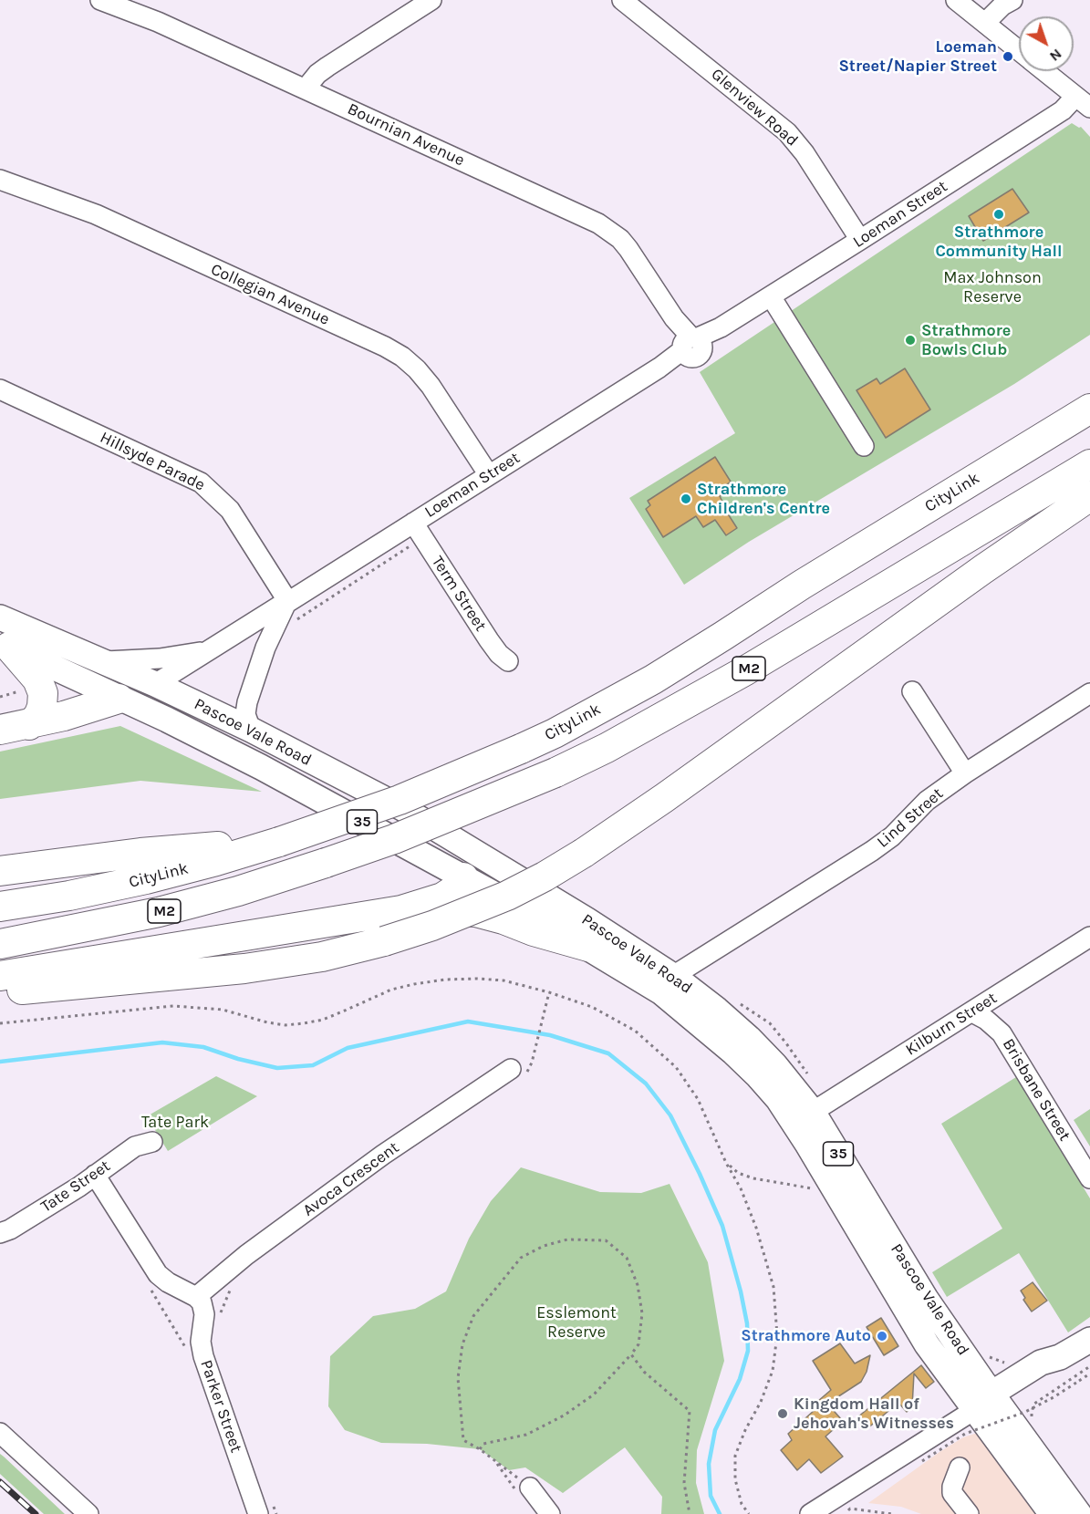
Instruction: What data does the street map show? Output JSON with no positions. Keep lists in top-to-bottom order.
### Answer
{
  "streets": {
    "highway": ["CityLink", "M2"],
    "main road": ["Pascoe Vale Road", "35"],
    "street": [
      "Glenview Road",
      "Bournian Avenue",
      "Loeman Street",
      "Collegian Avenue",
      "Hillsyde Parade",
      "Term Street",
      "Lind Street",
      "Kilburn Street",
      "Brisbane Street",
      "Avoca Crescent",
      "Tate Street",
      "Parker Street"
    ]
  },
  "crossings": [
    ["Glenview Road", "Loeman Street"],
    ["Bournian Avenue", "Loeman Street"],
    ["Loeman Street", "Collegian Avenue"],
    ["Loeman Street", "Hillsyde Parade"],
    ["Loeman Street", "Term Street"],
    ["Loeman Street", "Pascoe Vale Road"],
    ["Pascoe Vale Road", "Lind Street"],
    ["Pascoe Vale Road", "Kilburn Street"],
    ["Kilburn Street", "Brisbane Street"],
    ["Avoca Crescent", "Parker Street"]
  ],
  "parks": ["Max Johnson Reserve", "Tate Park", "Esslemont Reserve"],
  "places": [
    "Loeman Street/Napier Street",
    "Strathmore Community Hall",
    "Strathmore Bowls Club",
    "Strathmore Children's Centre",
    "Strathmore Auto",
    "Kingdom Hall of Jehovah's Witnesses"
  ],
  "north": "bottom right"
}
